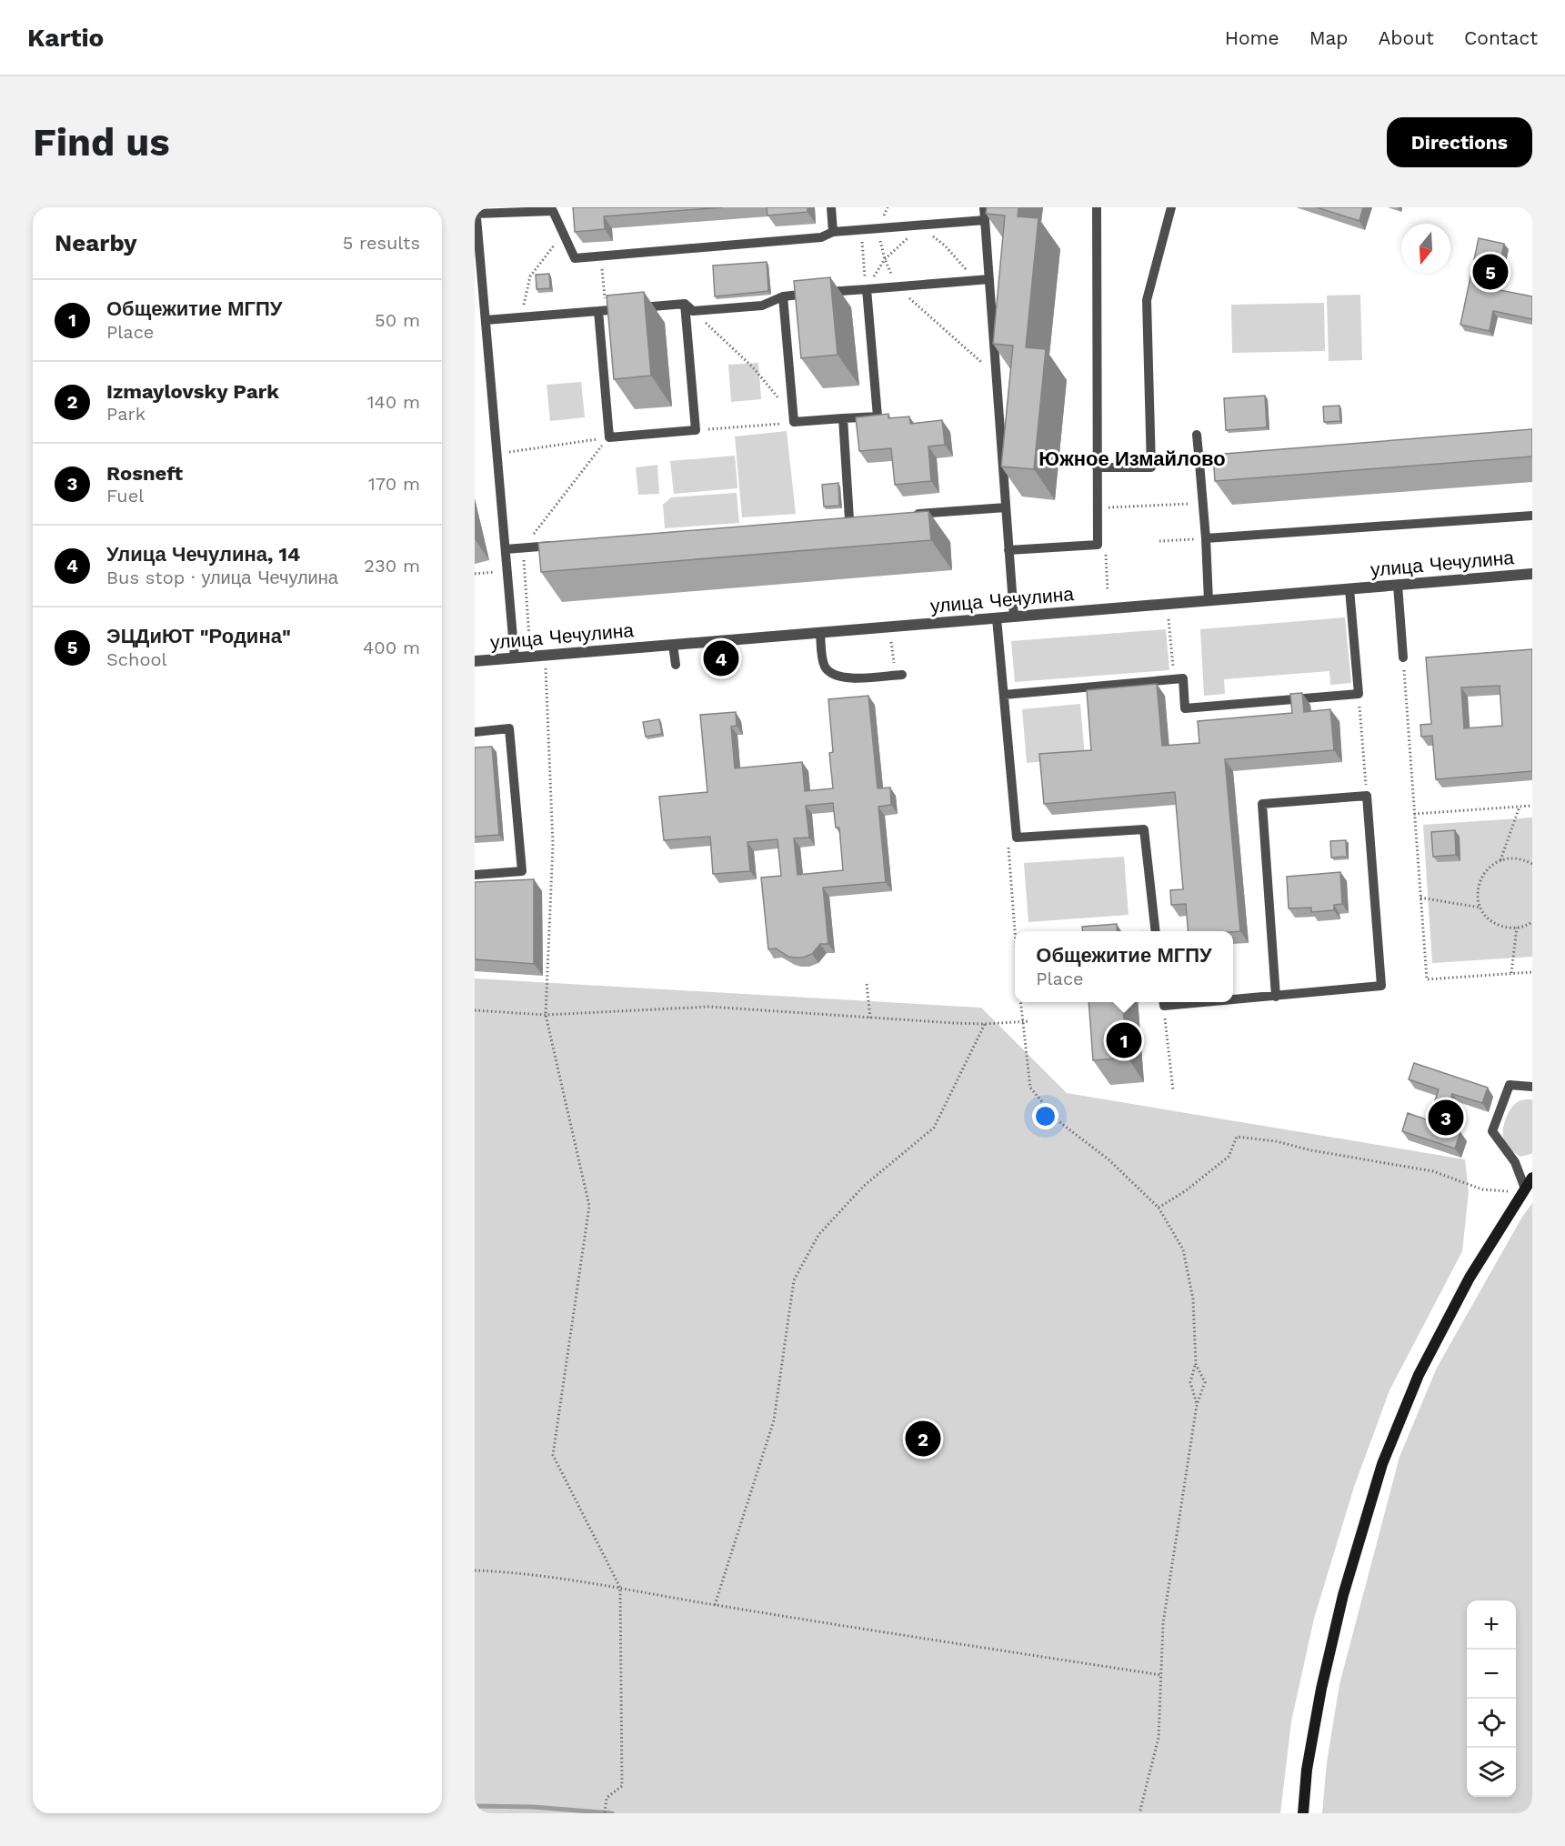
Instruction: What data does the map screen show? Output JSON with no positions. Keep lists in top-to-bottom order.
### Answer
{
  "streets": {
    "street": ["улица Чечулина"]
  },
  "districts": ["Южное Измайлово"],
  "north": "bottom",
  "page": {
    "header": "Kartio",
    "nav": [
      "Home",
      "Map",
      "About",
      "Contact"
    ],
    "buttons": "Directions",
    "title": "Find us",
    "heading": ["Nearby", "5 results"],
    "pins": [
      "5",
      "4",
      "1",
      "3",
      "2"
    ],
    "list": [
      {
        "mark": "1",
        "name": "Общежитие МГПУ",
        "note": "Place",
        "value": "50 m"
      },
      {
        "mark": "2",
        "name": "Izmaylovsky Park",
        "note": "Park",
        "value": "140 m"
      },
      {
        "mark": "3",
        "name": "Rosneft",
        "note": "Fuel",
        "value": "170 m"
      },
      {
        "mark": "4",
        "name": "Улица Чечулина, 14",
        "note": "Bus stop · улица Чечулина",
        "value": "230 m"
      },
      {
        "mark": "5",
        "name": "ЭЦДиЮТ \"Родина\"",
        "note": "School",
        "value": "400 m"
      }
    ],
    "popup": ["Общежитие МГПУ", "Place"],
    "map_buttons": ["+", "−"]
  }
}
